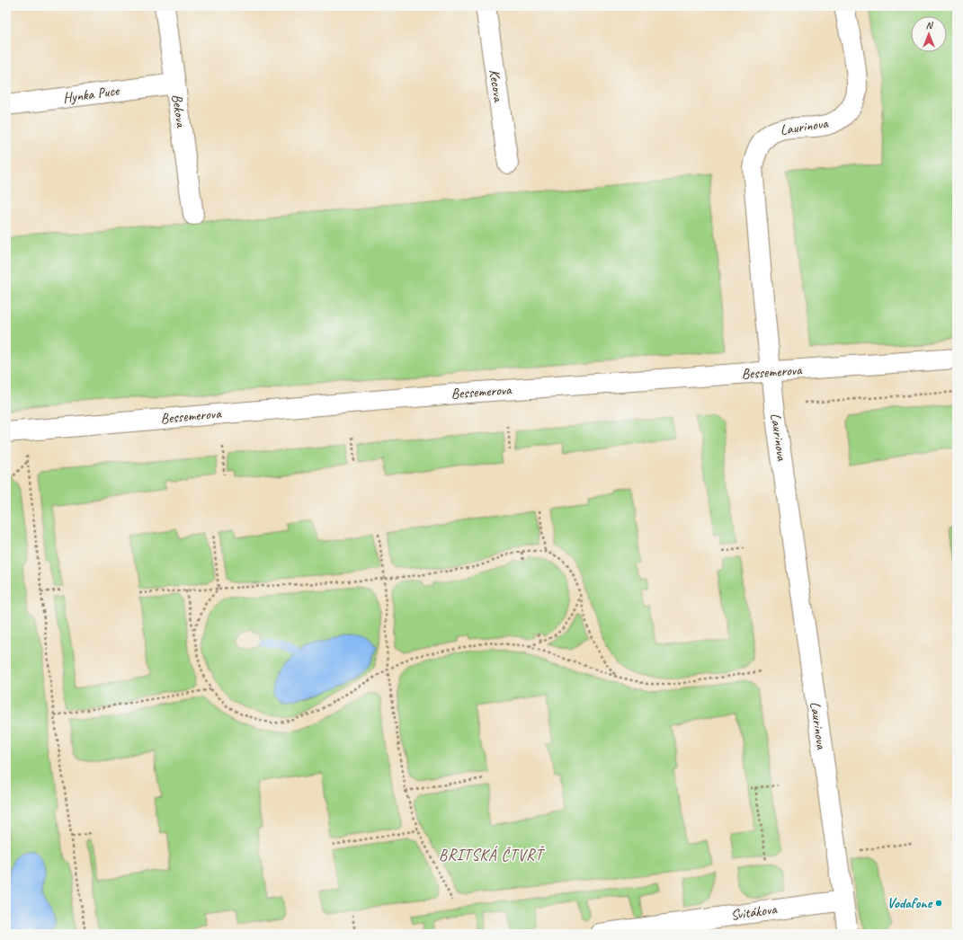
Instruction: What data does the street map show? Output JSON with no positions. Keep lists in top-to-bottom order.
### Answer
{
  "streets": {
    "street": [
      "Kecova",
      "Hynka Puce",
      "Bekova",
      "Laurinova",
      "Bessemerova",
      "Svitákova"
    ]
  },
  "crossings": [
    ["Hynka Puce", "Bekova"],
    ["Laurinova", "Bessemerova"],
    ["Laurinova", "Svitákova"]
  ],
  "districts": ["BRITSKÁ ČTVRŤ"],
  "places": ["Vodafone"],
  "north": "top"
}
